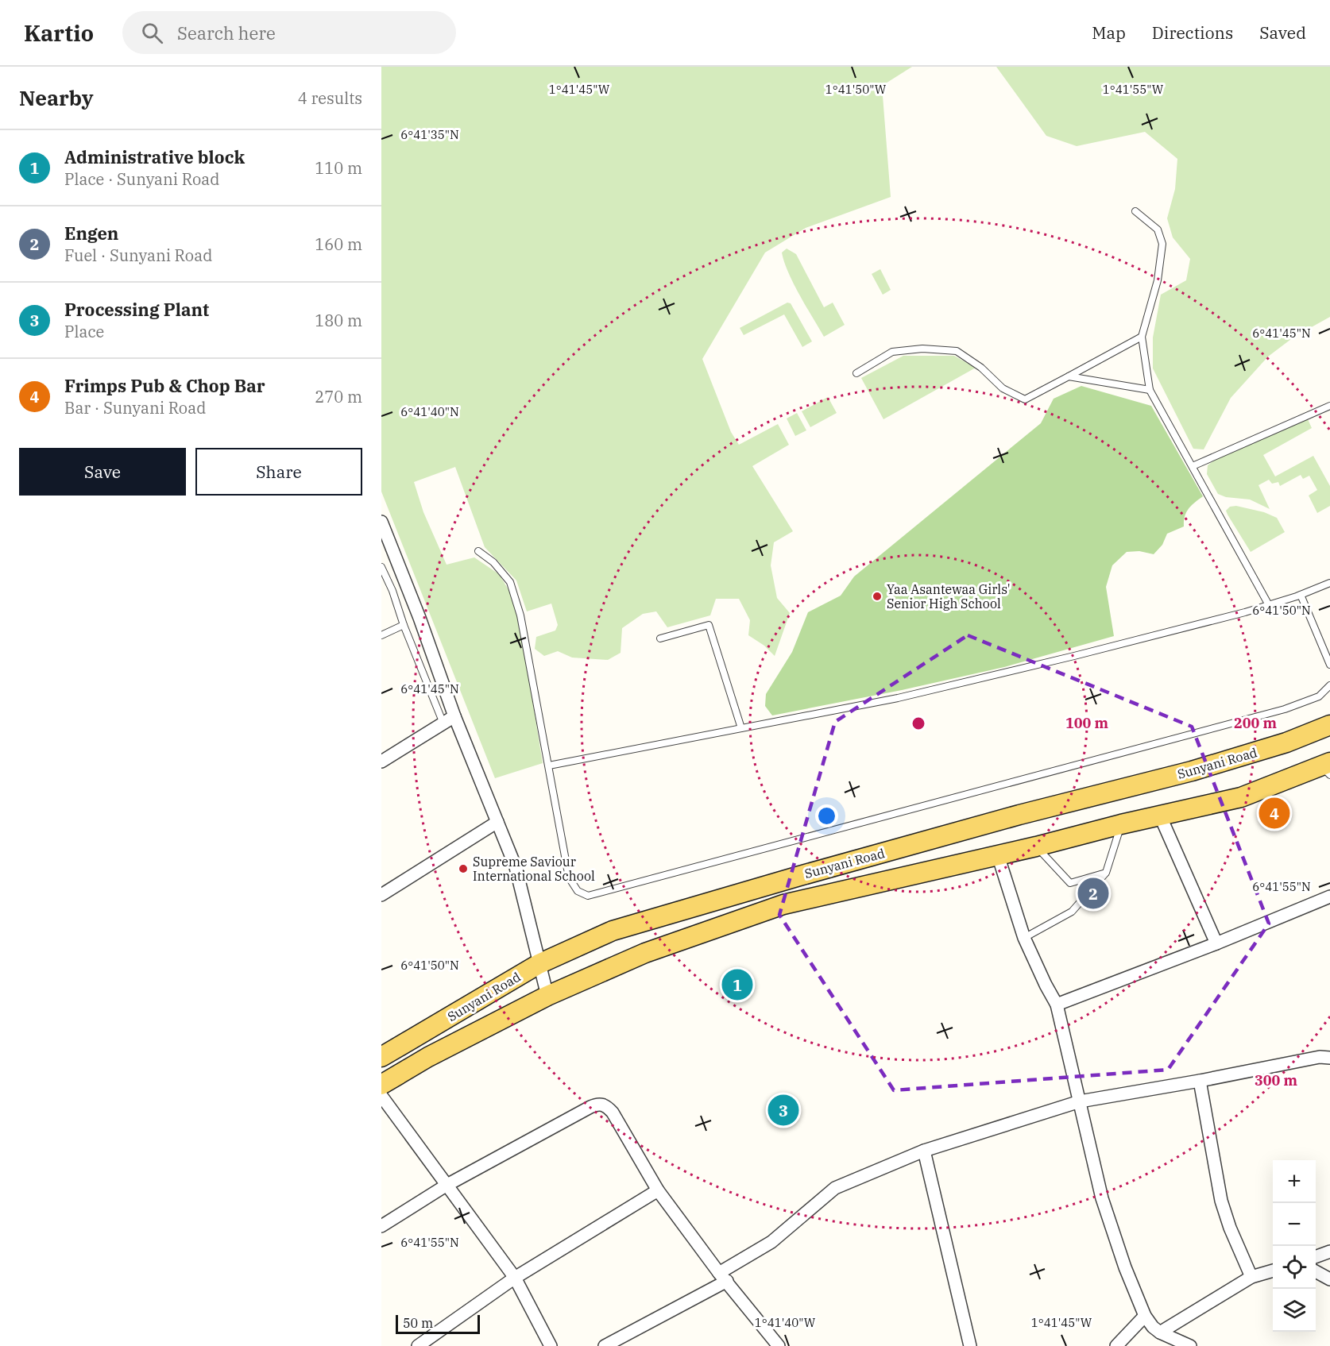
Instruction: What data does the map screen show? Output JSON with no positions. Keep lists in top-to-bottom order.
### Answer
{
  "streets": {
    "main road": ["Sunyani Road"]
  },
  "places": ["Yaa Asantewaa Girls' Senior High School", "Supreme Saviour International School"],
  "scale_bar": "50 m",
  "page": {
    "header": "Kartio",
    "search": "Search here",
    "nav": ["Map", "Directions", "Saved"],
    "heading": ["Nearby", "4 results"],
    "list": [
      {
        "mark": "1",
        "name": "Administrative block",
        "note": "Place · Sunyani Road",
        "value": "110 m"
      },
      {
        "mark": "2",
        "name": "Engen",
        "note": "Fuel · Sunyani Road",
        "value": "160 m"
      },
      {
        "mark": "3",
        "name": "Processing Plant",
        "note": "Place",
        "value": "180 m"
      },
      {
        "mark": "4",
        "name": "Frimps Pub & Chop Bar",
        "note": "Bar · Sunyani Road",
        "value": "270 m"
      }
    ],
    "buttons": ["Save", "Share"],
    "pins": [
      "4",
      "2",
      "1",
      "3"
    ],
    "map_buttons": ["+", "−"],
    "scale": "50 m"
  },
  "coordinates": [
    "1°41'55\"W",
    "1°41'45\"W",
    "1°41'50\"W",
    "6°41'35\"N",
    "6°41'45\"N",
    "6°41'40\"N",
    "6°41'50\"N",
    "6°41'55\"N",
    "1°41'40\"W"
  ],
  "rings": ["100 m", "200 m", "300 m"]
}
